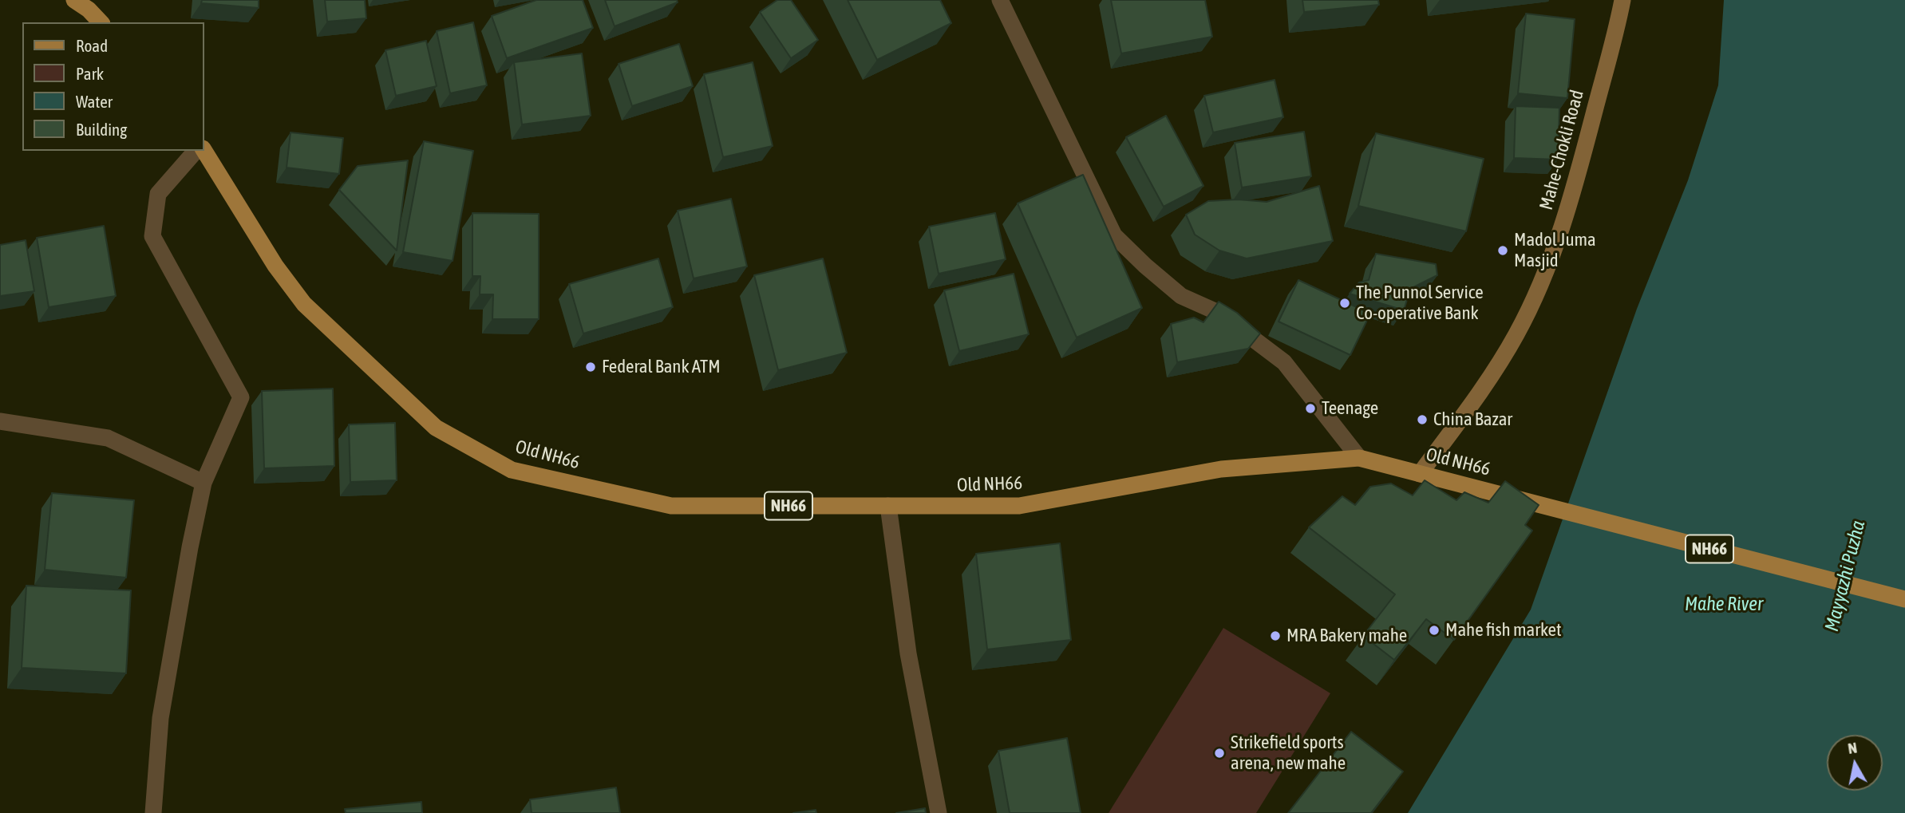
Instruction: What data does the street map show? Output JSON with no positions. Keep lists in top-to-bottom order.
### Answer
{
  "streets": {
    "main road": ["Old NH66", "NH66"],
    "street": ["Mahe-Chokli Road"]
  },
  "crossings": [
    ["Mahe-Chokli Road", "Old NH66"]
  ],
  "water": ["Mayyazhi Puzha", "Mahe River"],
  "places": [
    "Madol Juma Masjid",
    "The Punnol Service Co-operative Bank",
    "Federal Bank ATM",
    "Teenage",
    "China Bazar",
    "Mahe fish market",
    "MRA Bakery mahe",
    "Strikefield sports arena, new mahe"
  ],
  "legend": [
    "Road",
    "Park",
    "Water",
    "Building"
  ],
  "north": "top"
}
